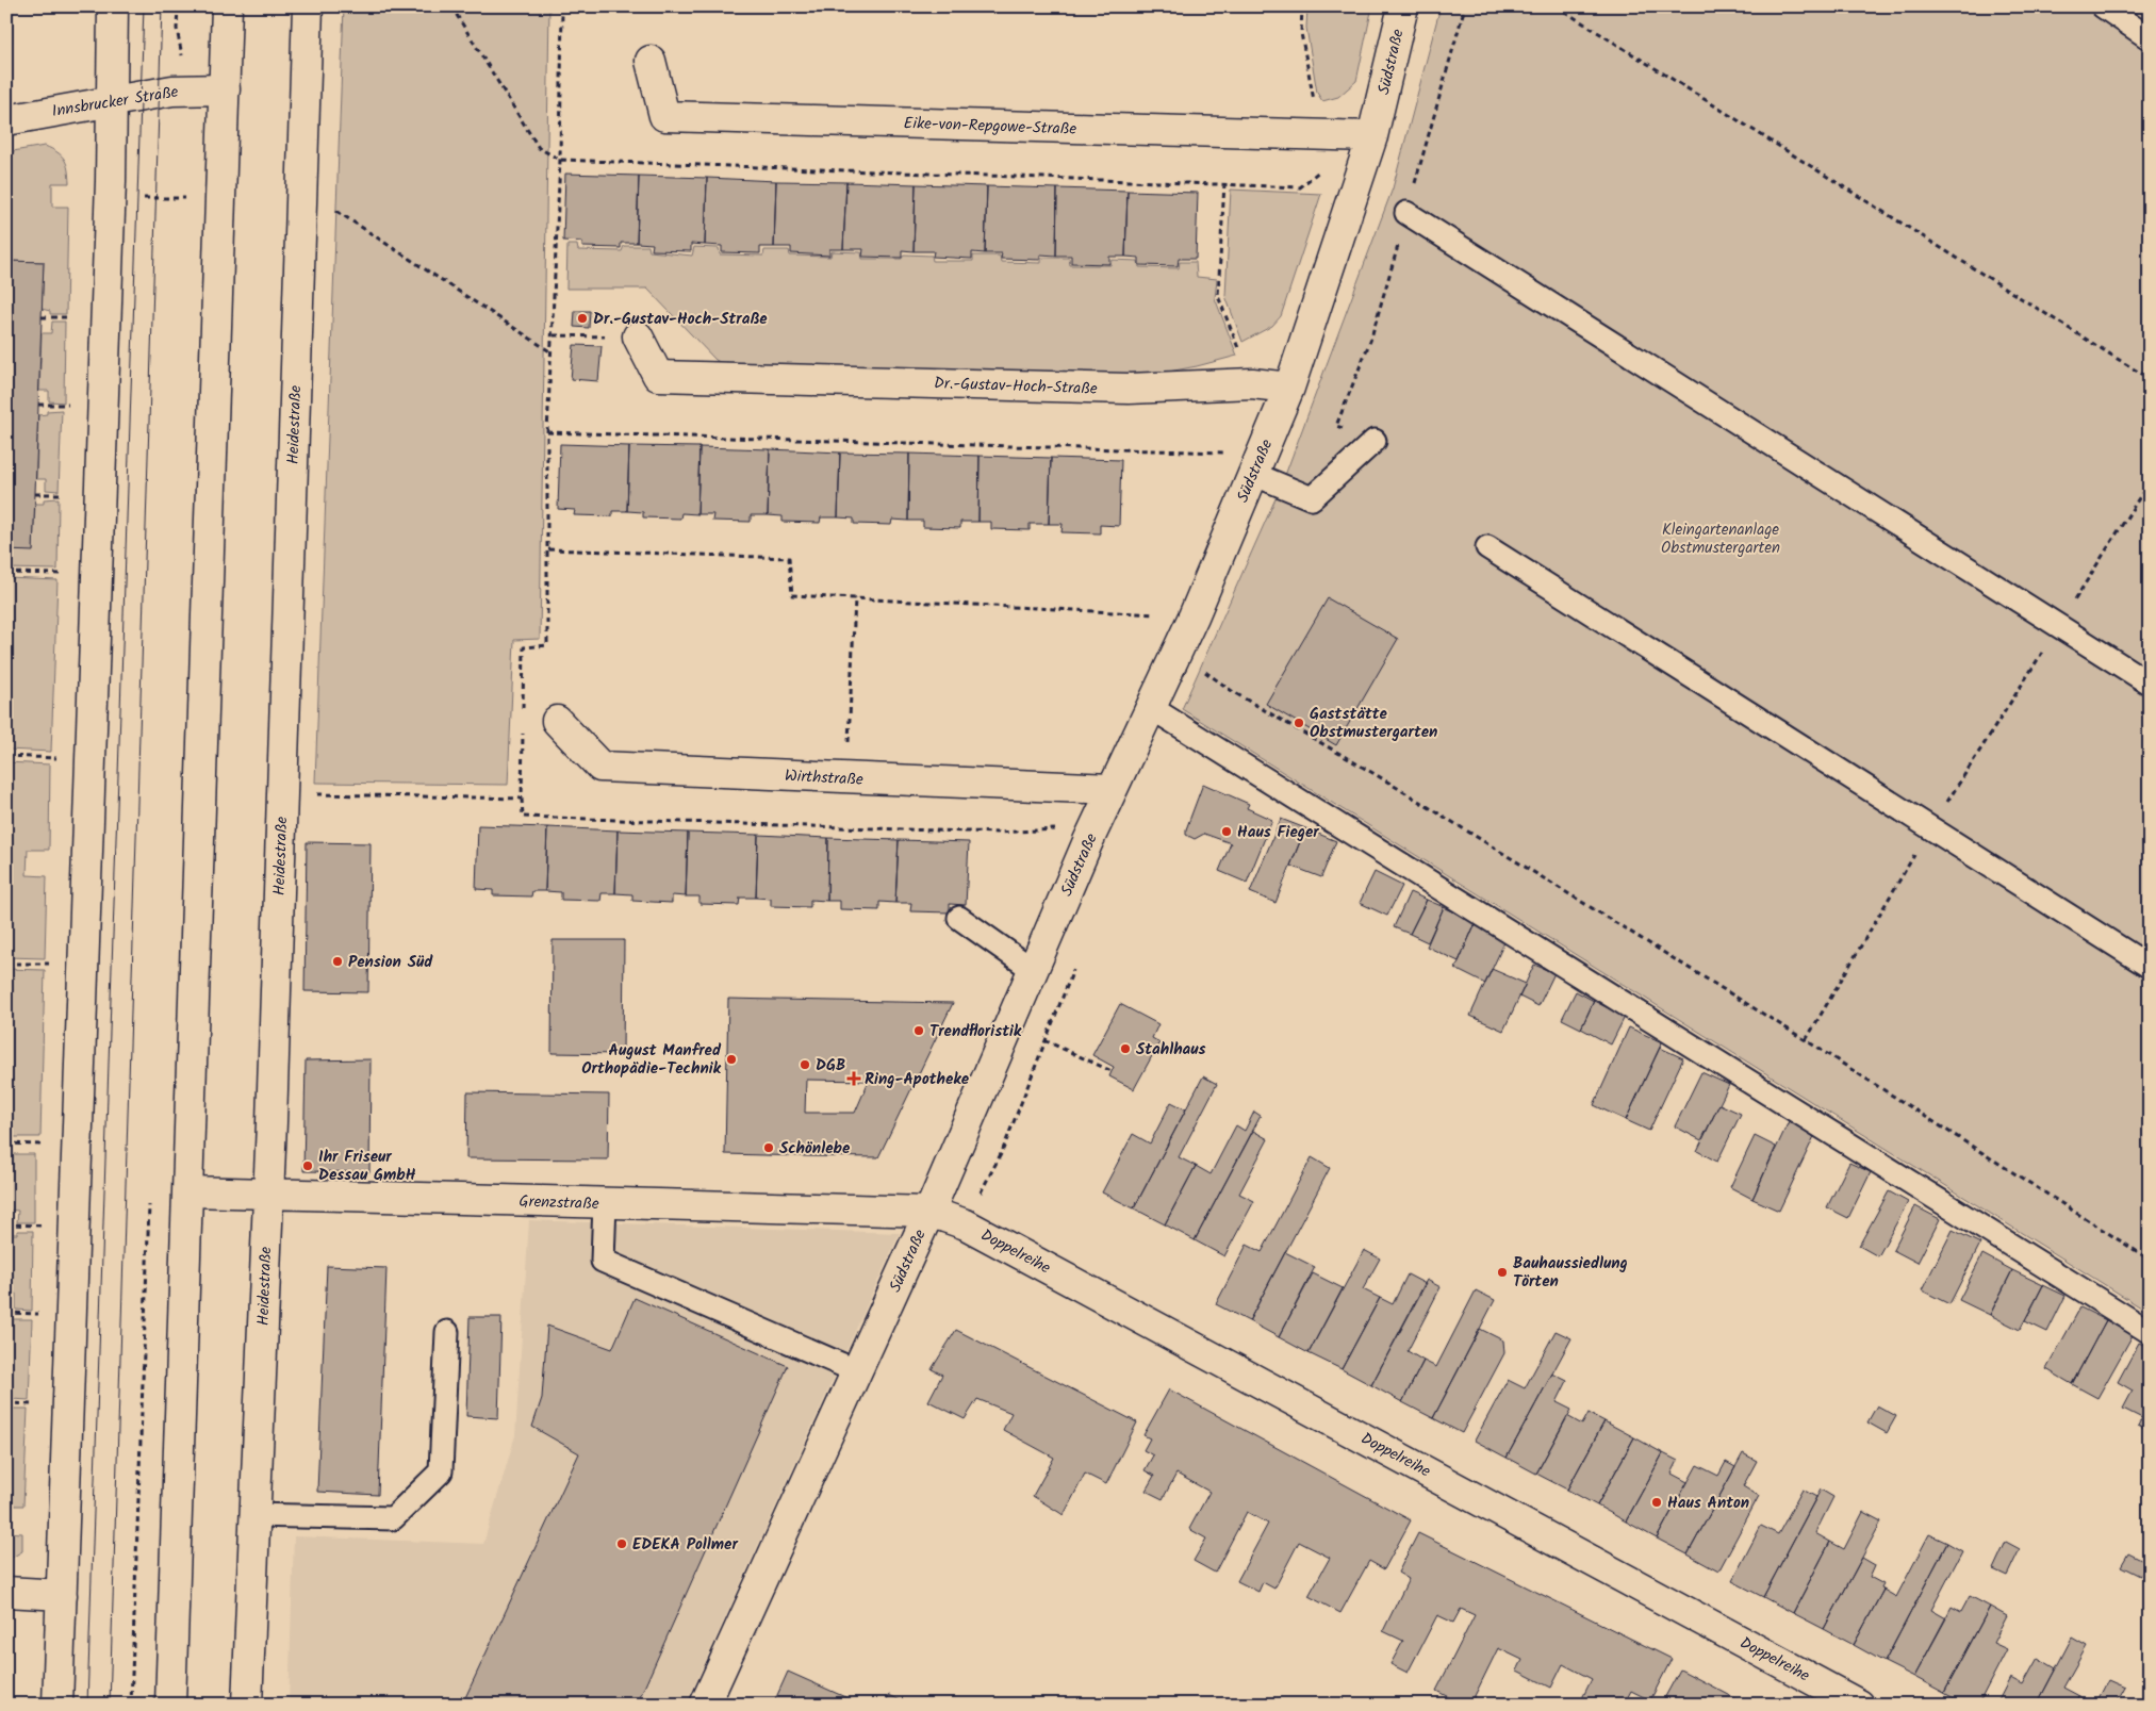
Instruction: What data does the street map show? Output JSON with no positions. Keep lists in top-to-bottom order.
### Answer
{
  "streets": {
    "street": [
      "Südstraße",
      "Innsbrucker Straße",
      "Eike-von-Repgowe-Straße",
      "Dr.-Gustav-Hoch-Straße",
      "Heidestraße",
      "Wirthstraße",
      "Grenzstraße",
      "Doppelreihe"
    ]
  },
  "crossings": [
    ["Südstraße", "Eike-von-Repgowe-Straße"],
    ["Südstraße", "Dr.-Gustav-Hoch-Straße"],
    ["Südstraße", "Wirthstraße"],
    ["Südstraße", "Grenzstraße"],
    ["Südstraße", "Doppelreihe"],
    ["Heidestraße", "Grenzstraße"],
    ["Grenzstraße", "Doppelreihe"]
  ],
  "parks": ["Kleingartenanlage Obstmustergarten"],
  "places": {
    "other": [
      "Dr.-Gustav-Hoch-Straße",
      "Gaststätte Obstmustergarten",
      "Haus Fieger",
      "Pension Süd",
      "Trendfloristik",
      "Stahlhaus",
      "August Manfred Orthopädie-Technik",
      "DGB",
      "Schönlebe",
      "Ihr Friseur Dessau GmbH",
      "Bauhaussiedlung Törten",
      "Haus Anton",
      "EDEKA Pollmer"
    ],
    "health": ["Ring-Apotheke"]
  }
}
